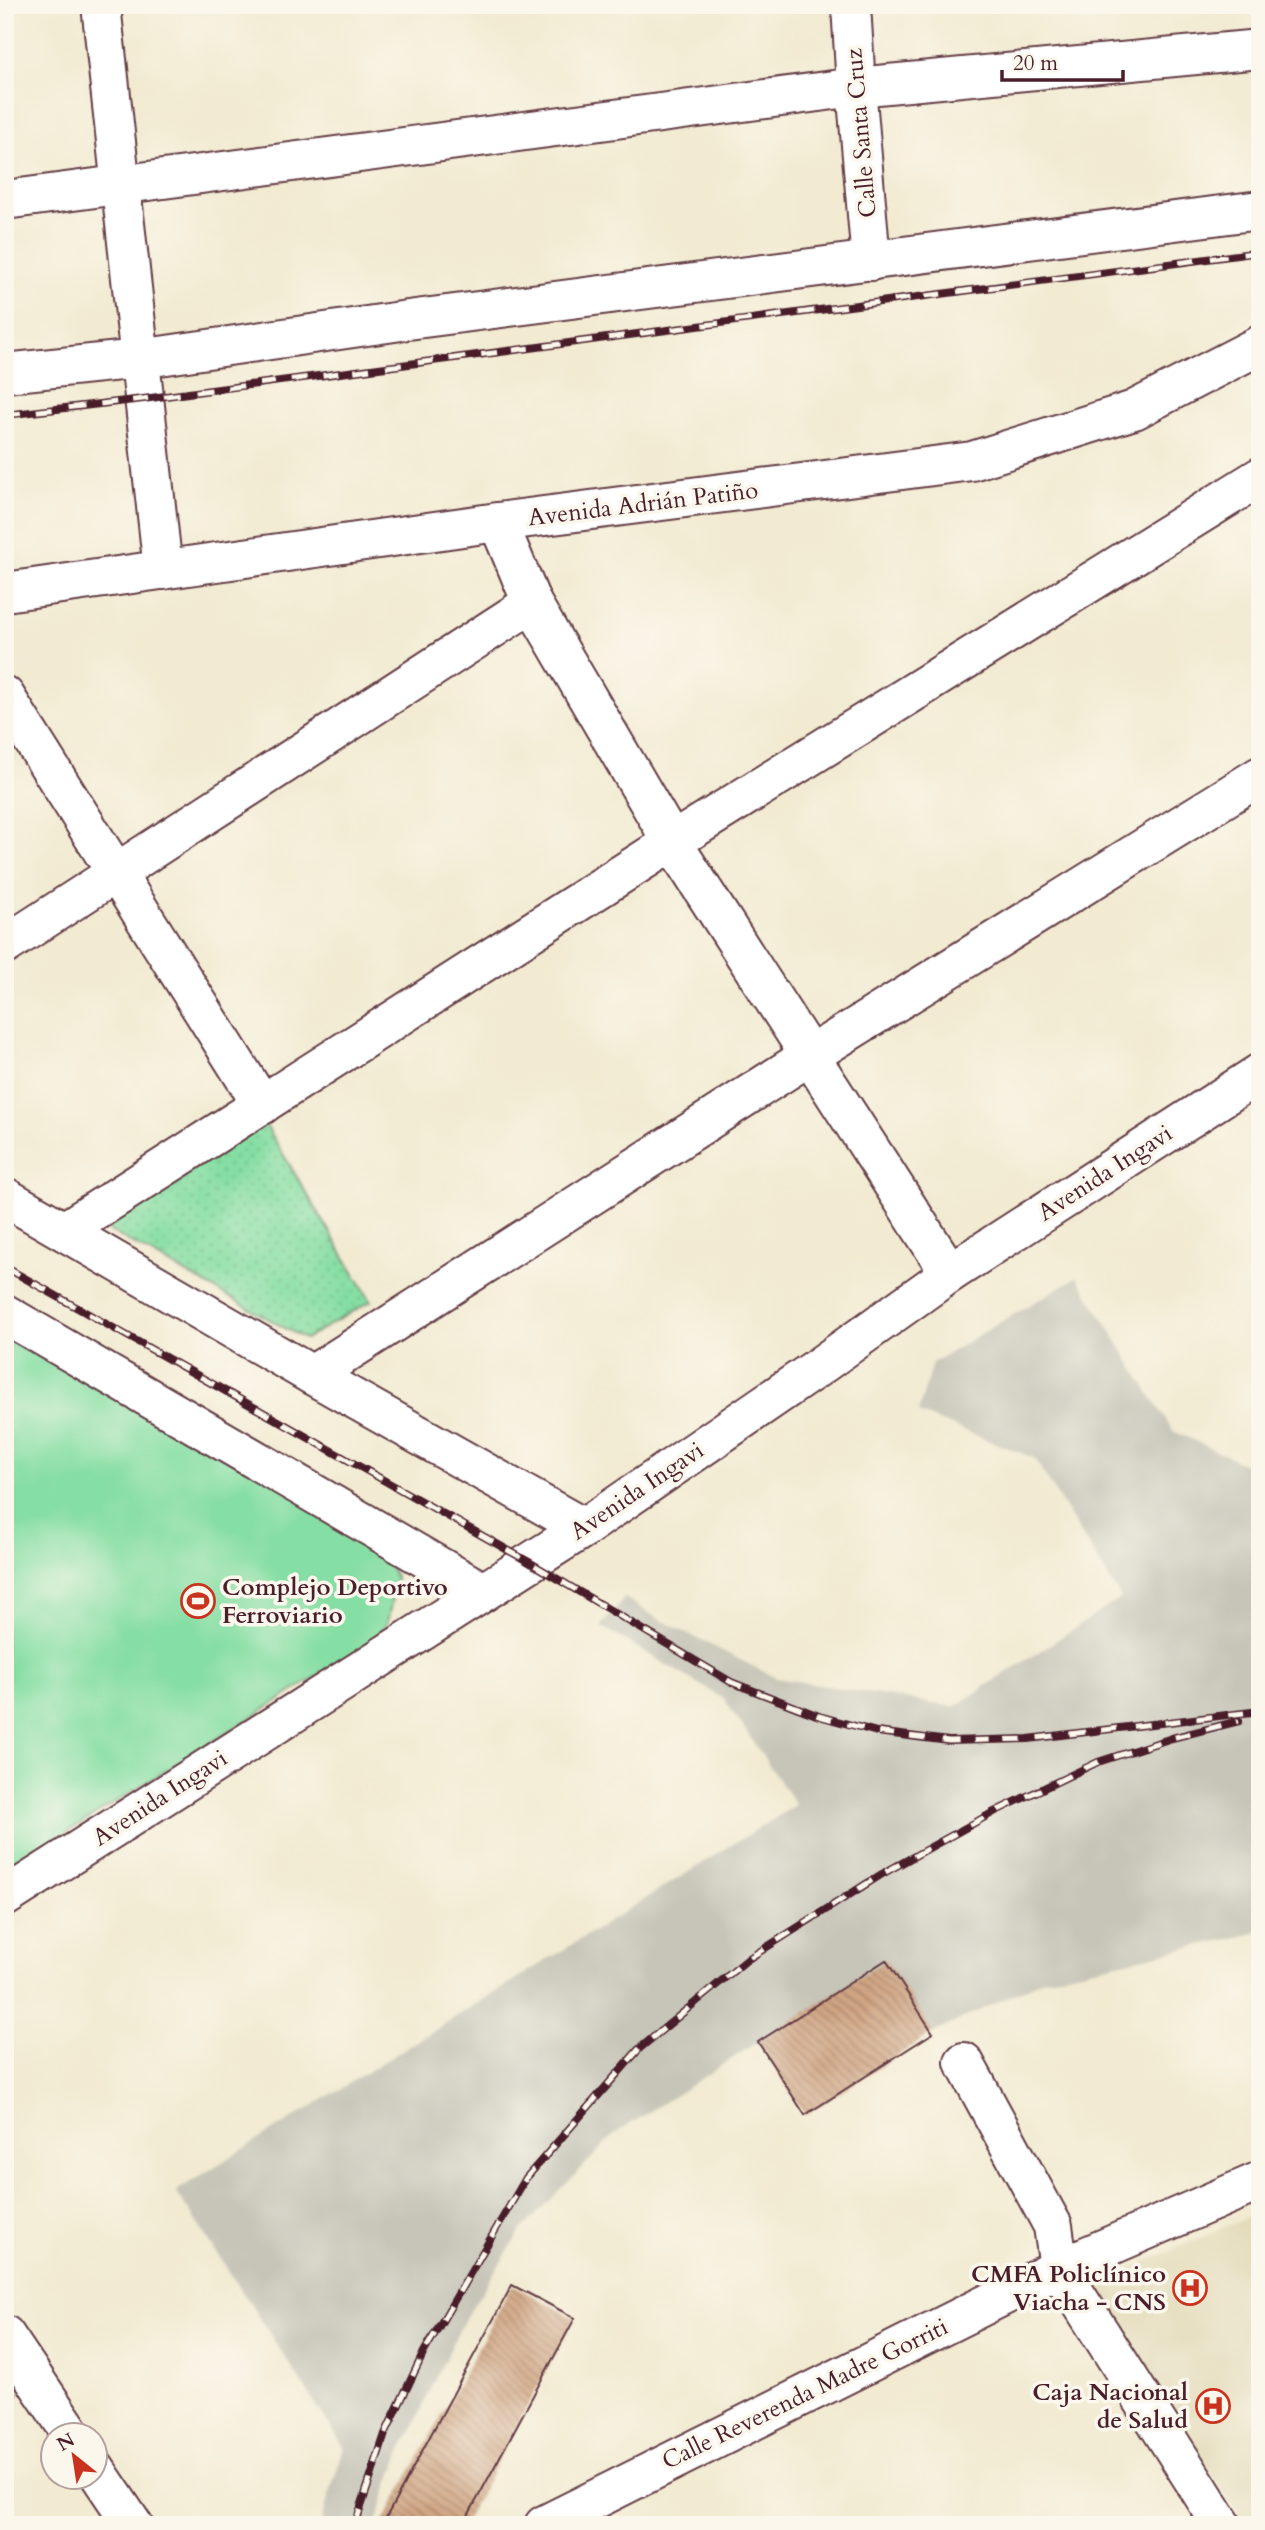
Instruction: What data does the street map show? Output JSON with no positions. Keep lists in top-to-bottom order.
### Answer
{
  "streets": {
    "street": [
      "Calle Santa Cruz",
      "Avenida Adrián Patiño",
      "Avenida Ingavi",
      "Calle Reverenda Madre Gorriti"
    ]
  },
  "places": {
    "sports": ["Complejo Deportivo Ferroviario"],
    "hospital": ["CMFA Policlínico Viacha - CNS", "Caja Nacional de Salud"]
  },
  "scale_bar": "20 m",
  "north": "top left"
}
